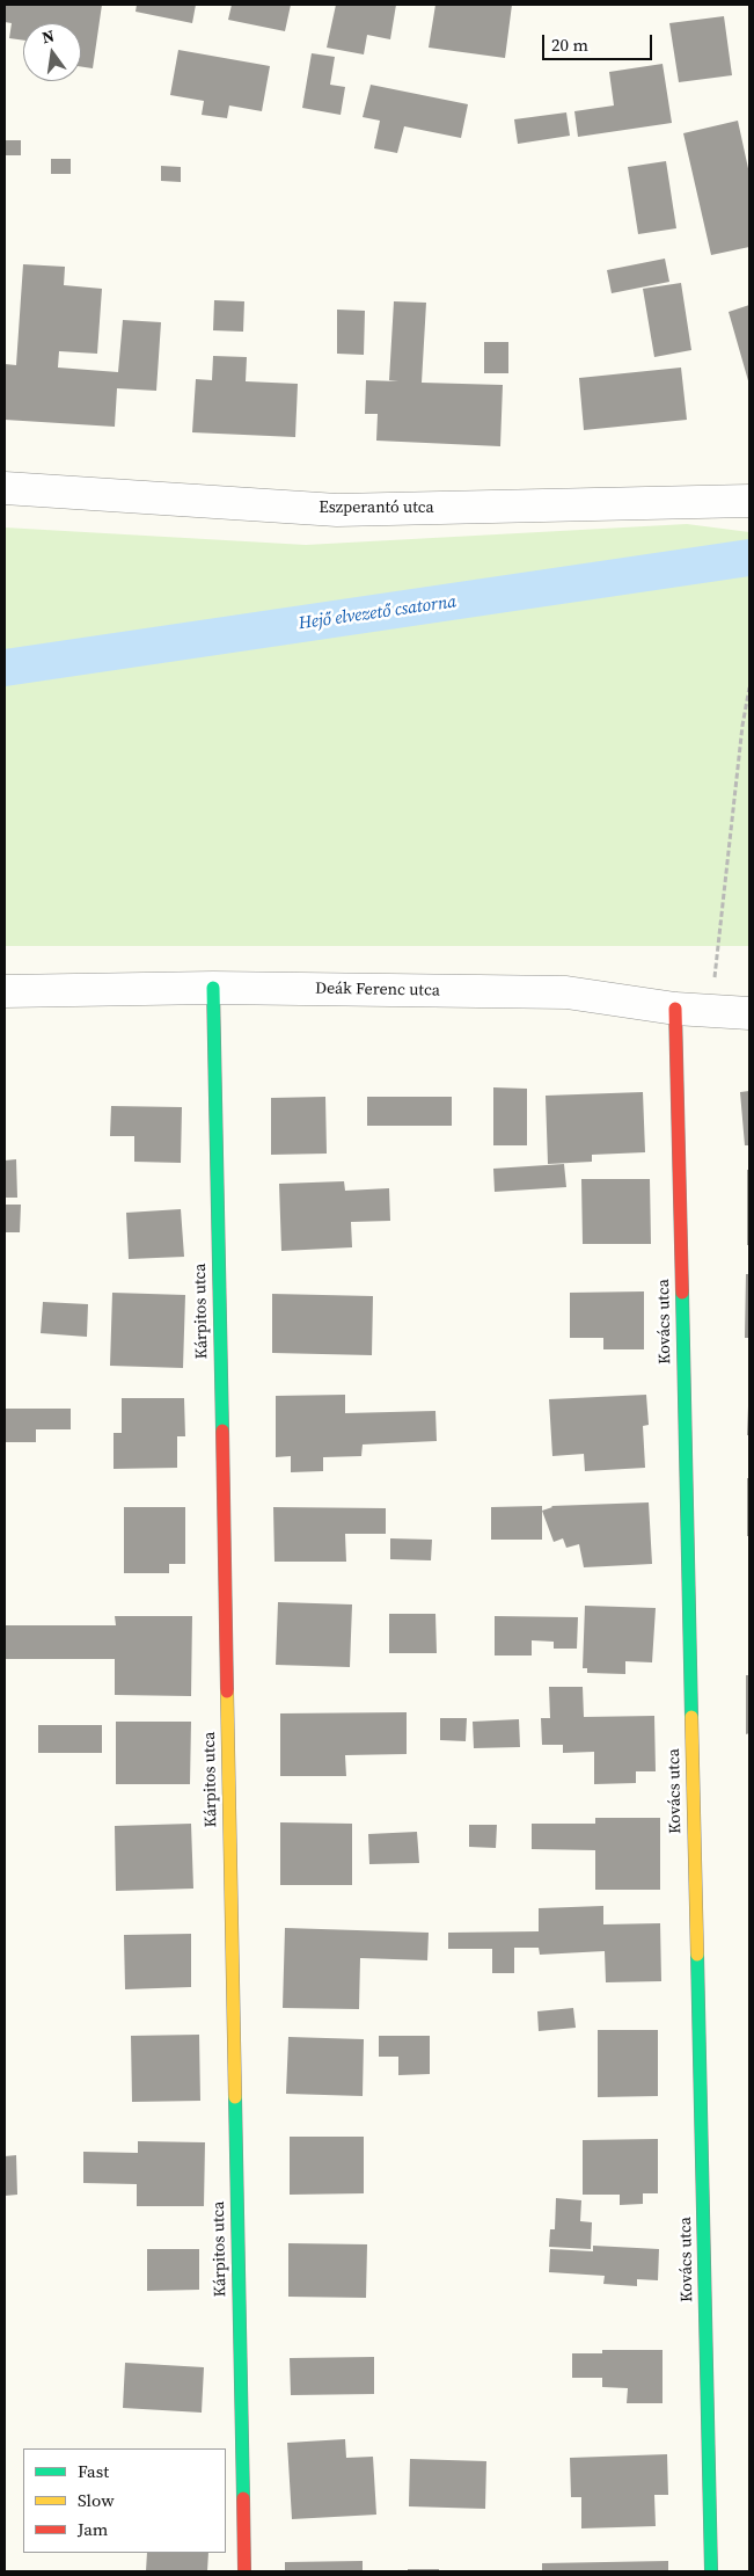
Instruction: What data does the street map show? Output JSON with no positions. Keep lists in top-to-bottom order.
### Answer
{
  "streets": {
    "street": [
      "Eszperantó utca",
      "Deák Ferenc utca",
      "Kárpitos utca",
      "Kovács utca"
    ]
  },
  "crossings": [
    ["Deák Ferenc utca", "Kárpitos utca"],
    ["Deák Ferenc utca", "Kovács utca"]
  ],
  "water": ["Hejő elvezető csatorna"],
  "legend": ["Fast", "Slow", "Jam"],
  "scale_bar": "20 m",
  "north": "top"
}
